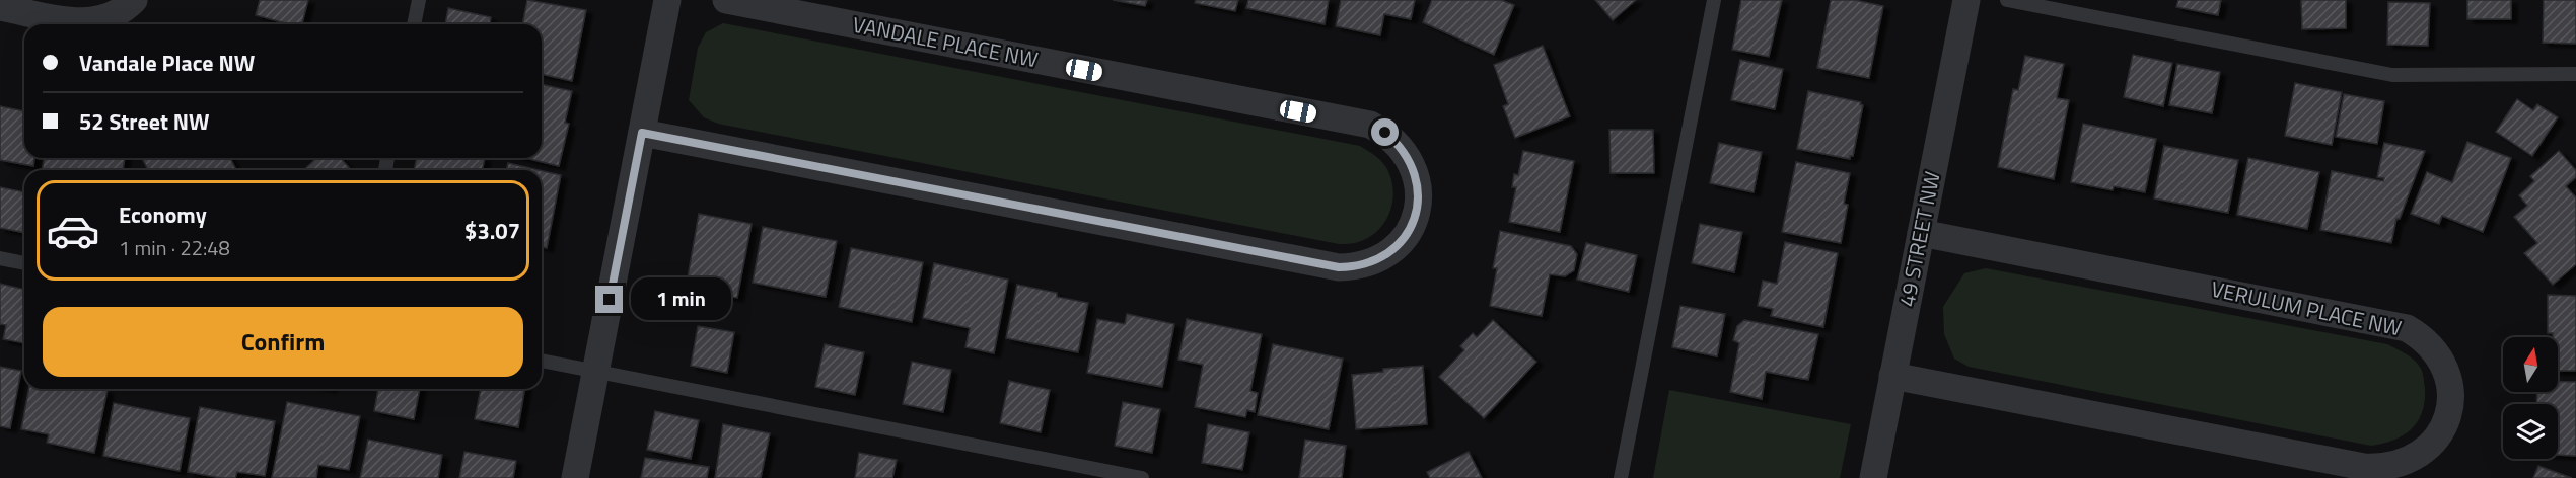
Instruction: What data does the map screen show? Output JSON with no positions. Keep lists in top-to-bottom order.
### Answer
{
  "streets": {
    "street": ["VANDALE PLACE NW", "49 STREET NW", "VERULUM PLACE NW"]
  },
  "crossings": [
    ["49 STREET NW", "VERULUM PLACE NW"]
  ],
  "north": "top",
  "page": {
    "banner": ["Vandale Place NW", "52 Street NW"],
    "list": [
      {
        "name": "Economy",
        "note": "1 min · 22:48",
        "value": "$3.07"
      }
    ],
    "bubble": "1 min",
    "buttons": "Confirm"
  }
}
